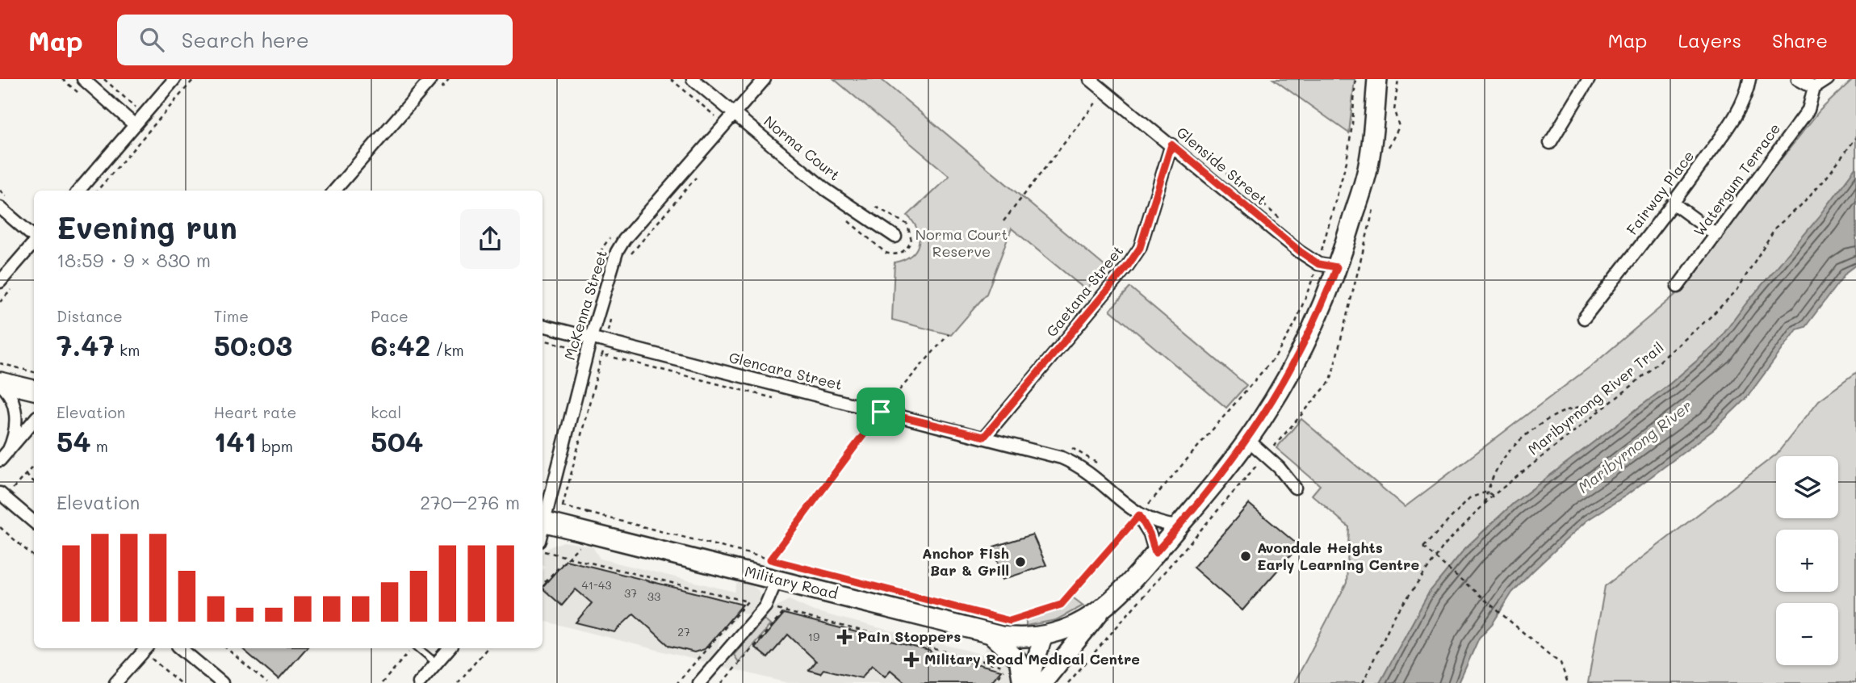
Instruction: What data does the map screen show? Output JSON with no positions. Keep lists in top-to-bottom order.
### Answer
{
  "streets": {
    "main road": ["Military Road"],
    "street": [
      "Norma Court",
      "Glenside Street",
      "Watergum Terrace",
      "Fairway Place",
      "Gaetana Street",
      "McKenna Street",
      "Glencara Street"
    ],
    "path": ["Maribyrnong River Trail"]
  },
  "crossings": [
    ["Norma Court", "McKenna Street"],
    ["Glenside Street", "Gaetana Street"],
    ["Gaetana Street", "Glencara Street"],
    ["McKenna Street", "Glencara Street"],
    ["McKenna Street", "Military Road"]
  ],
  "water": ["Maribyrnong River"],
  "parks": ["Norma Court Reserve"],
  "places": {
    "other": ["Avondale Heights Early Learning Centre", "Anchor Fish Bar & Grill"],
    "health": ["Pain Stoppers", "Military Road Medical Centre"]
  },
  "house_numbers": [
    "41-43",
    "37",
    "33",
    "27",
    "19"
  ],
  "page": {
    "header": "Map",
    "search": "Search here",
    "nav": ["Map", "Layers", "Share"],
    "heading": ["Evening run", "18:59 · 9 × 830 m"],
    "stats": [
      ["Distance", "7.47 km"],
      ["Time", "50:03"],
      ["Pace", "6:42 /km"],
      ["Elevation", "54 m"],
      ["Heart rate", "141 bpm"],
      ["kcal", "504"]
    ],
    "map_buttons": ["+", "−"],
    "chart": ["Elevation", "270–276 m"]
  }
}
